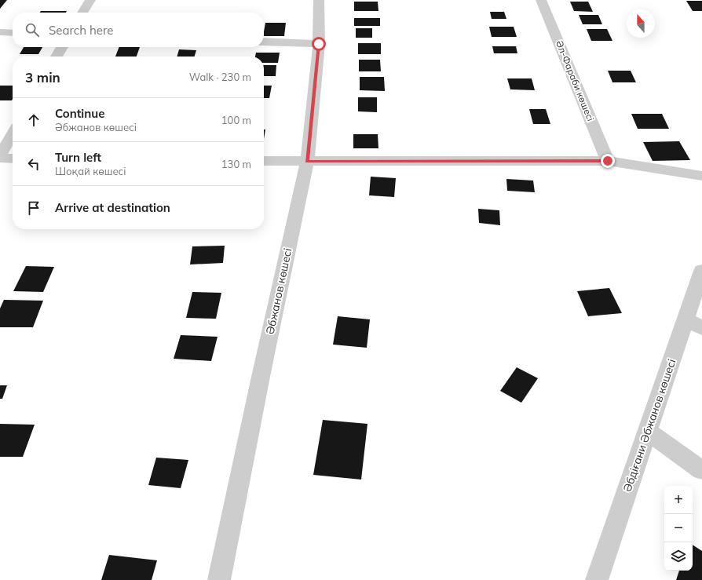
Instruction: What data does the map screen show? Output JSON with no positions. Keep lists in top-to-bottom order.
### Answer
{
  "streets": {
    "street": ["Әл-Фараби көшесі", "Әбжанов көшесі", "Әбдіғани Әбжанов көшесі"]
  },
  "north": "top",
  "page": {
    "search": "Search here",
    "heading": ["3 min", "Walk · 230 m"],
    "list": [
      ["Continue", "Әбжанов көшесі", "100 m"],
      ["Turn left", "Шоқай көшесі", "130 m"],
      "Arrive at destination"
    ],
    "map_buttons": ["+", "−"]
  }
}
